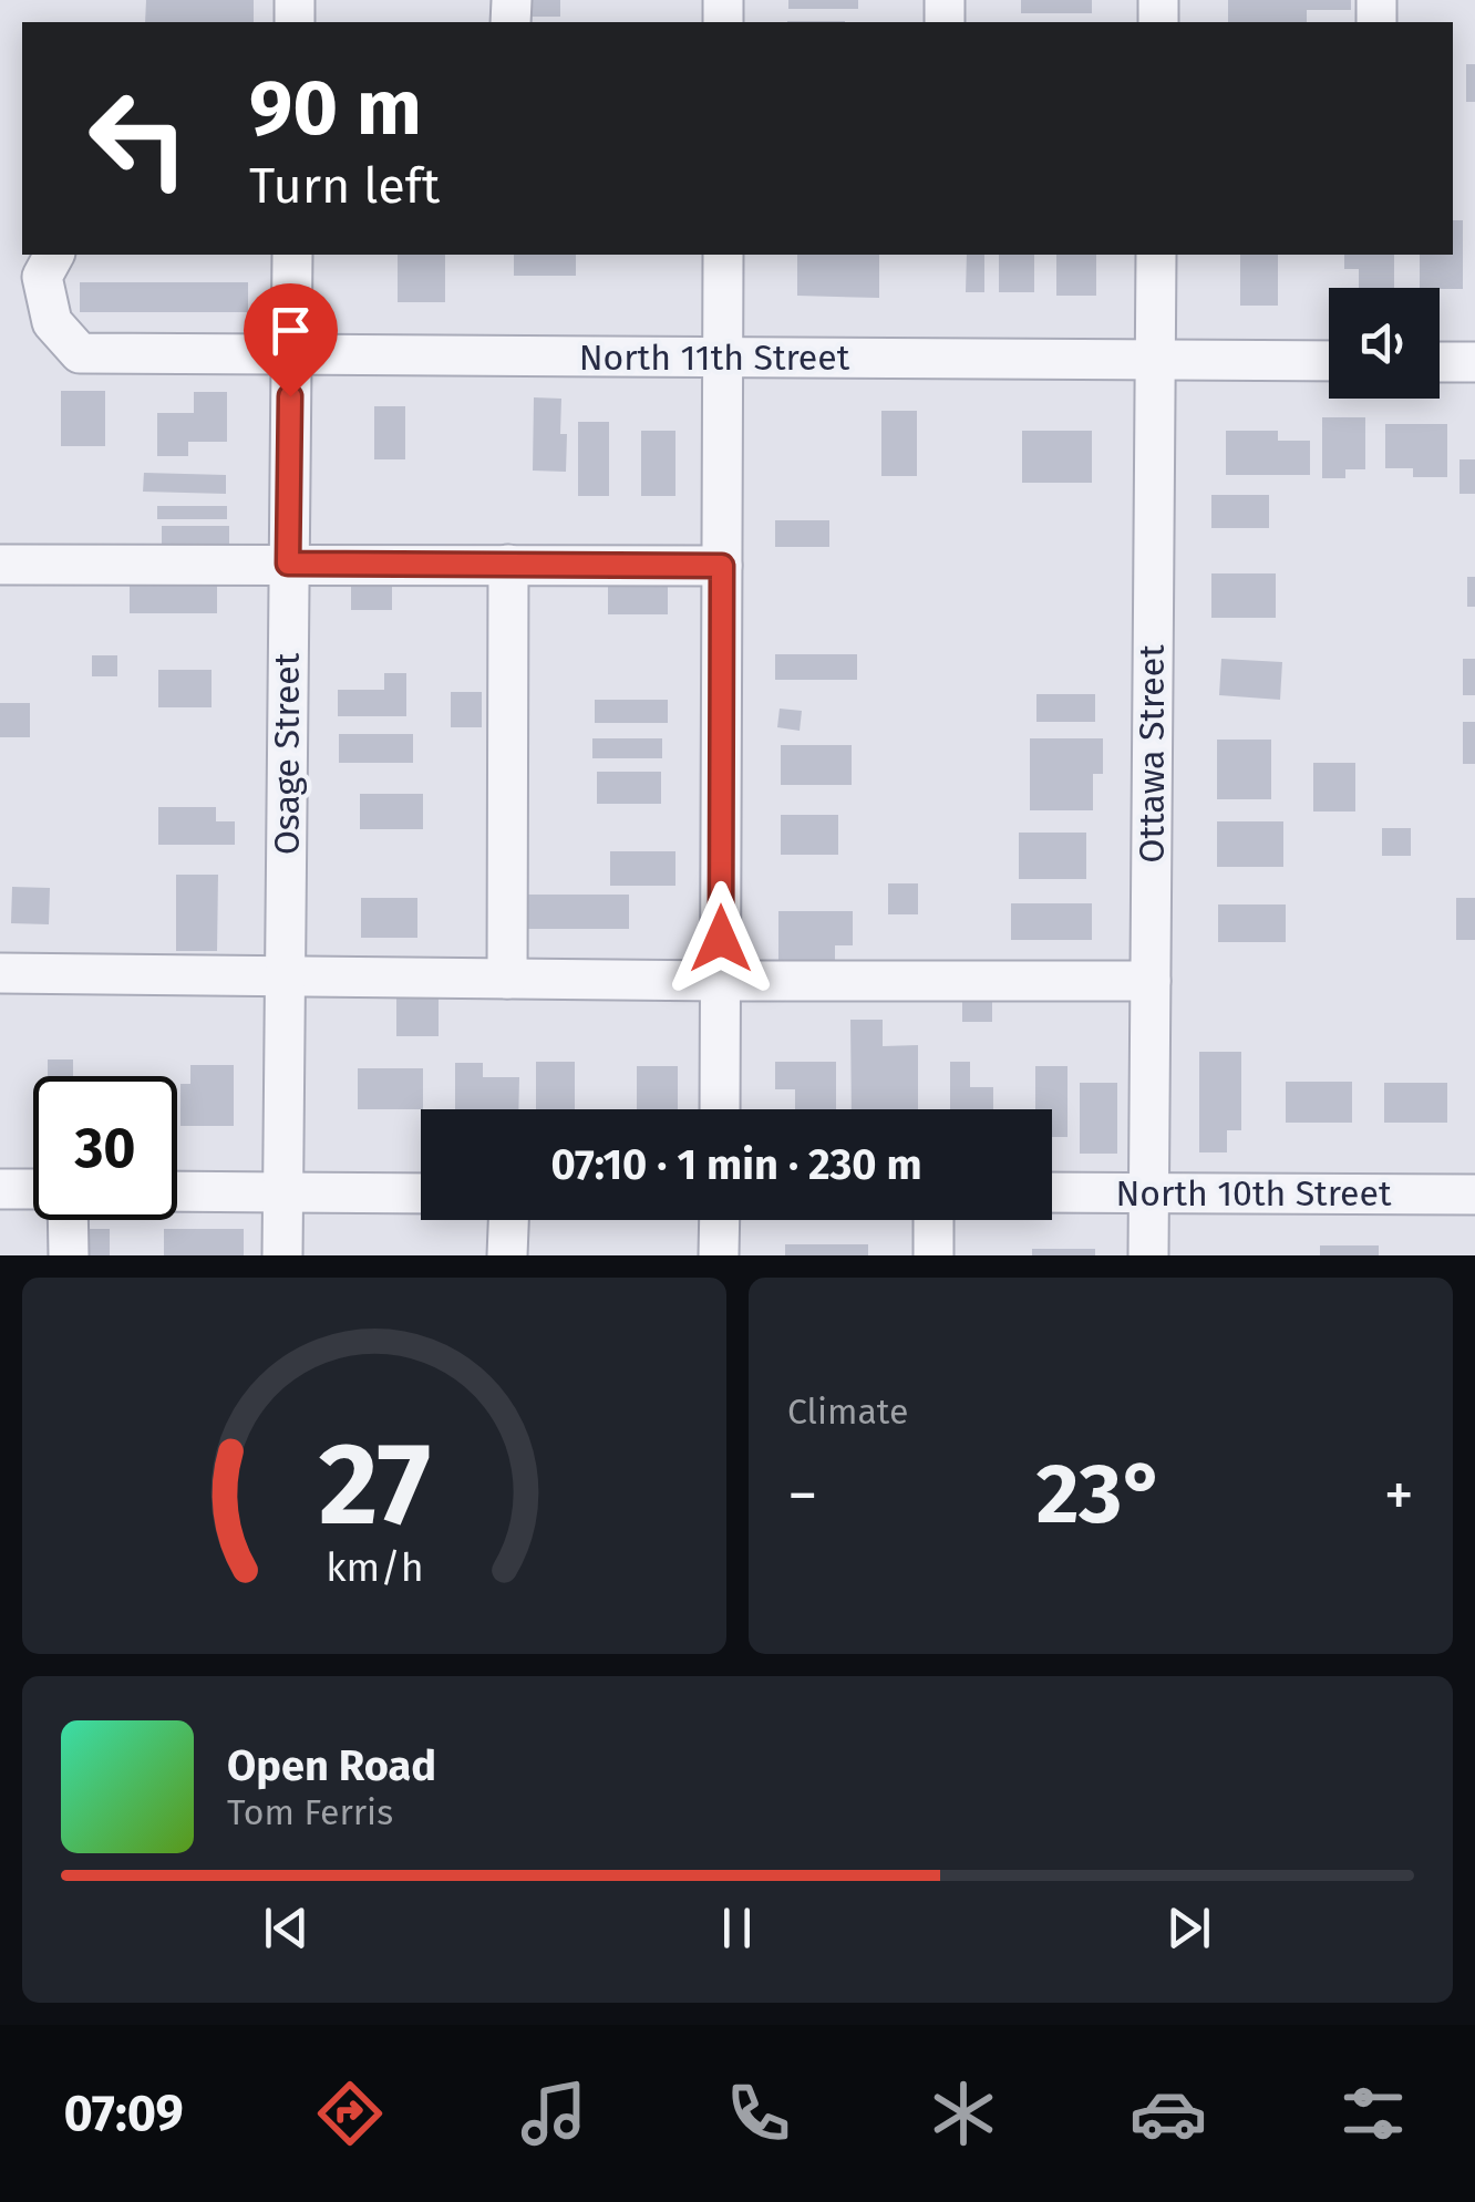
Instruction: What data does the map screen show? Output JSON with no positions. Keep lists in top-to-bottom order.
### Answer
{
  "streets": {
    "street": [
      "North 11th Street",
      "Osage Street",
      "Ottawa Street",
      "North 10th Street"
    ]
  },
  "crossings": [
    ["North 11th Street", "Osage Street"],
    ["North 11th Street", "Ottawa Street"],
    ["Ottawa Street", "North 10th Street"]
  ],
  "page": {
    "turn": ["90 m", "Turn left"],
    "limit": "30",
    "trip": "07:10 · 1 min · 230 m",
    "tile": "Climate",
    "heat": ["−", "23°", "+"],
    "song": ["Open Road", "Tom Ferris"],
    "tabs": "07:09",
    "gauge": ["27", "km/h"]
  }
}
